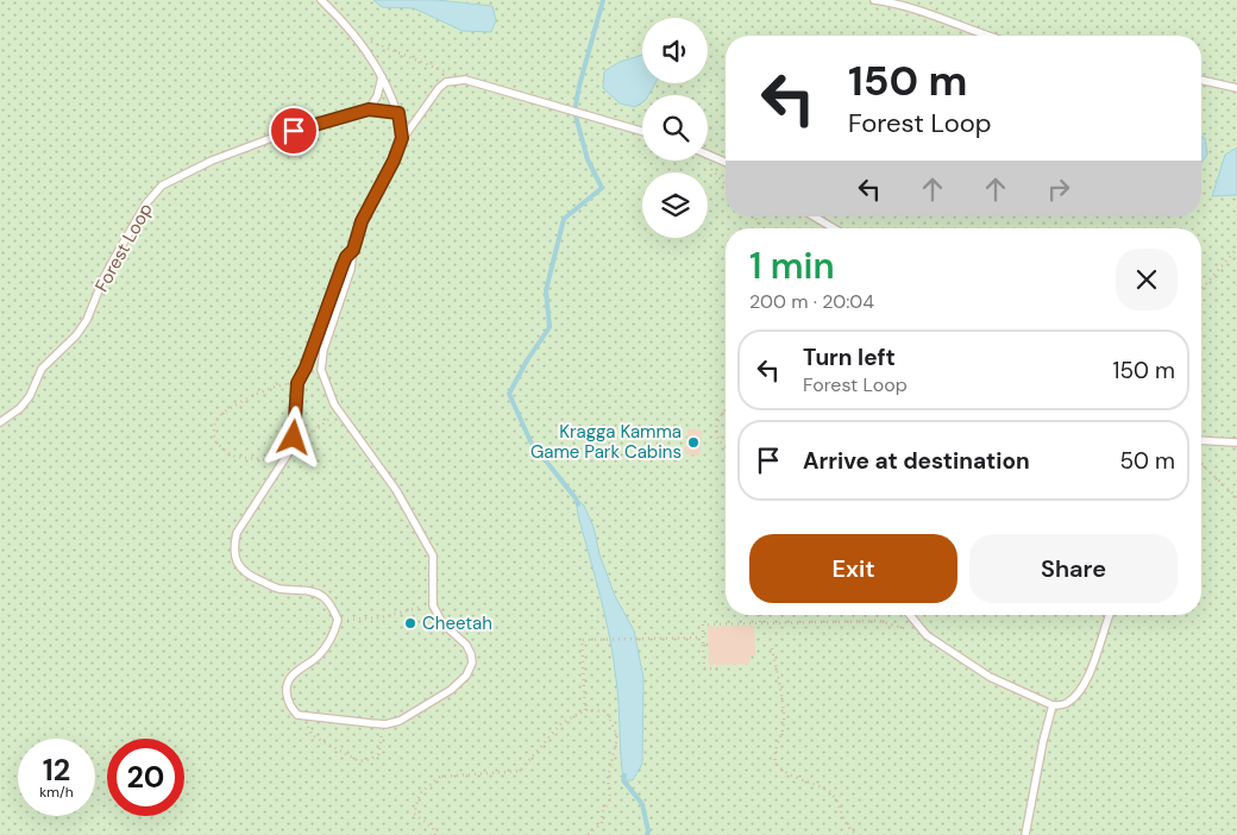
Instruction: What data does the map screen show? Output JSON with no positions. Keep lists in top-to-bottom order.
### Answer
{
  "streets": {
    "lane": ["Forest Loop"]
  },
  "places": ["Kragga Kamma Game Park Cabins", "Cheetah"],
  "page": {
    "turn": ["150 m", "Forest Loop"],
    "heading": ["1 min", "200 m · 20:04"],
    "list": [
      {
        "name": "Turn left",
        "note": "Forest Loop",
        "value": "150 m"
      },
      {
        "name": "Arrive at destination",
        "value": "50 m"
      }
    ],
    "buttons": ["Exit", "Share"],
    "speed": "12 km/h",
    "limit": "20"
  }
}
